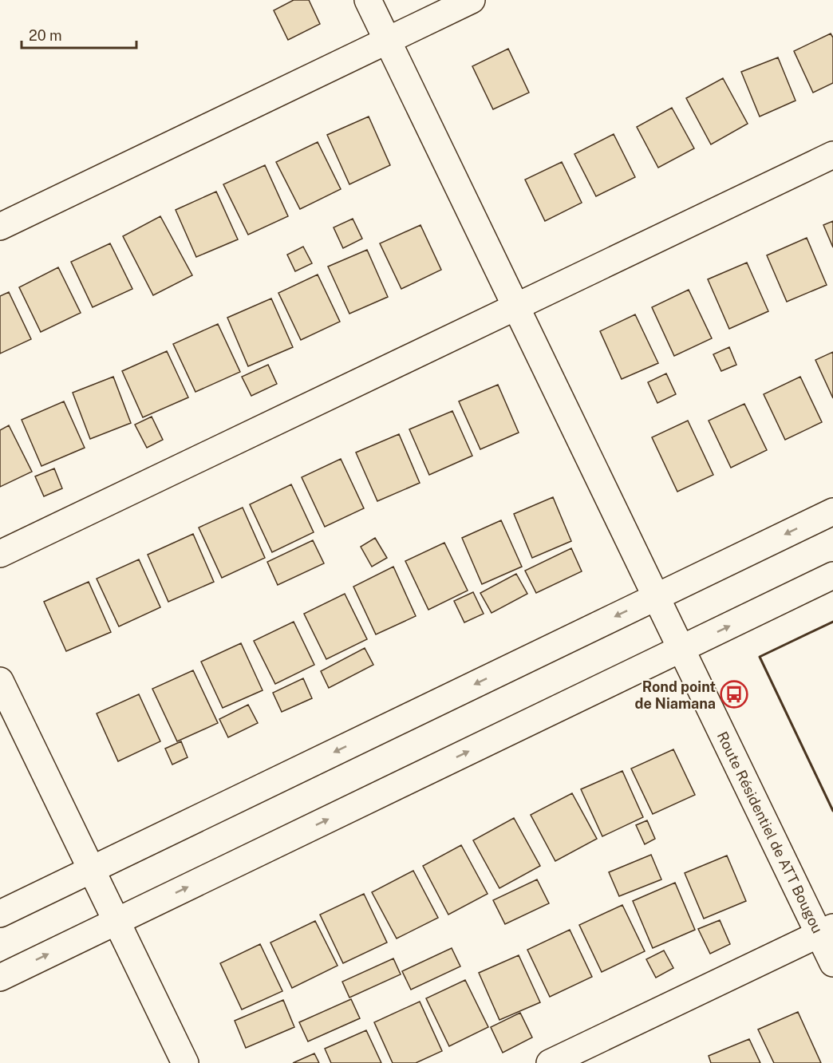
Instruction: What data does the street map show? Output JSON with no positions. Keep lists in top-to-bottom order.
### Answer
{
  "streets": {
    "street": ["Route Résidentiel de ATT Bougou"]
  },
  "places": {
    "bus stop": ["Rond point de Niamana"]
  },
  "scale_bar": "20 m"
}
